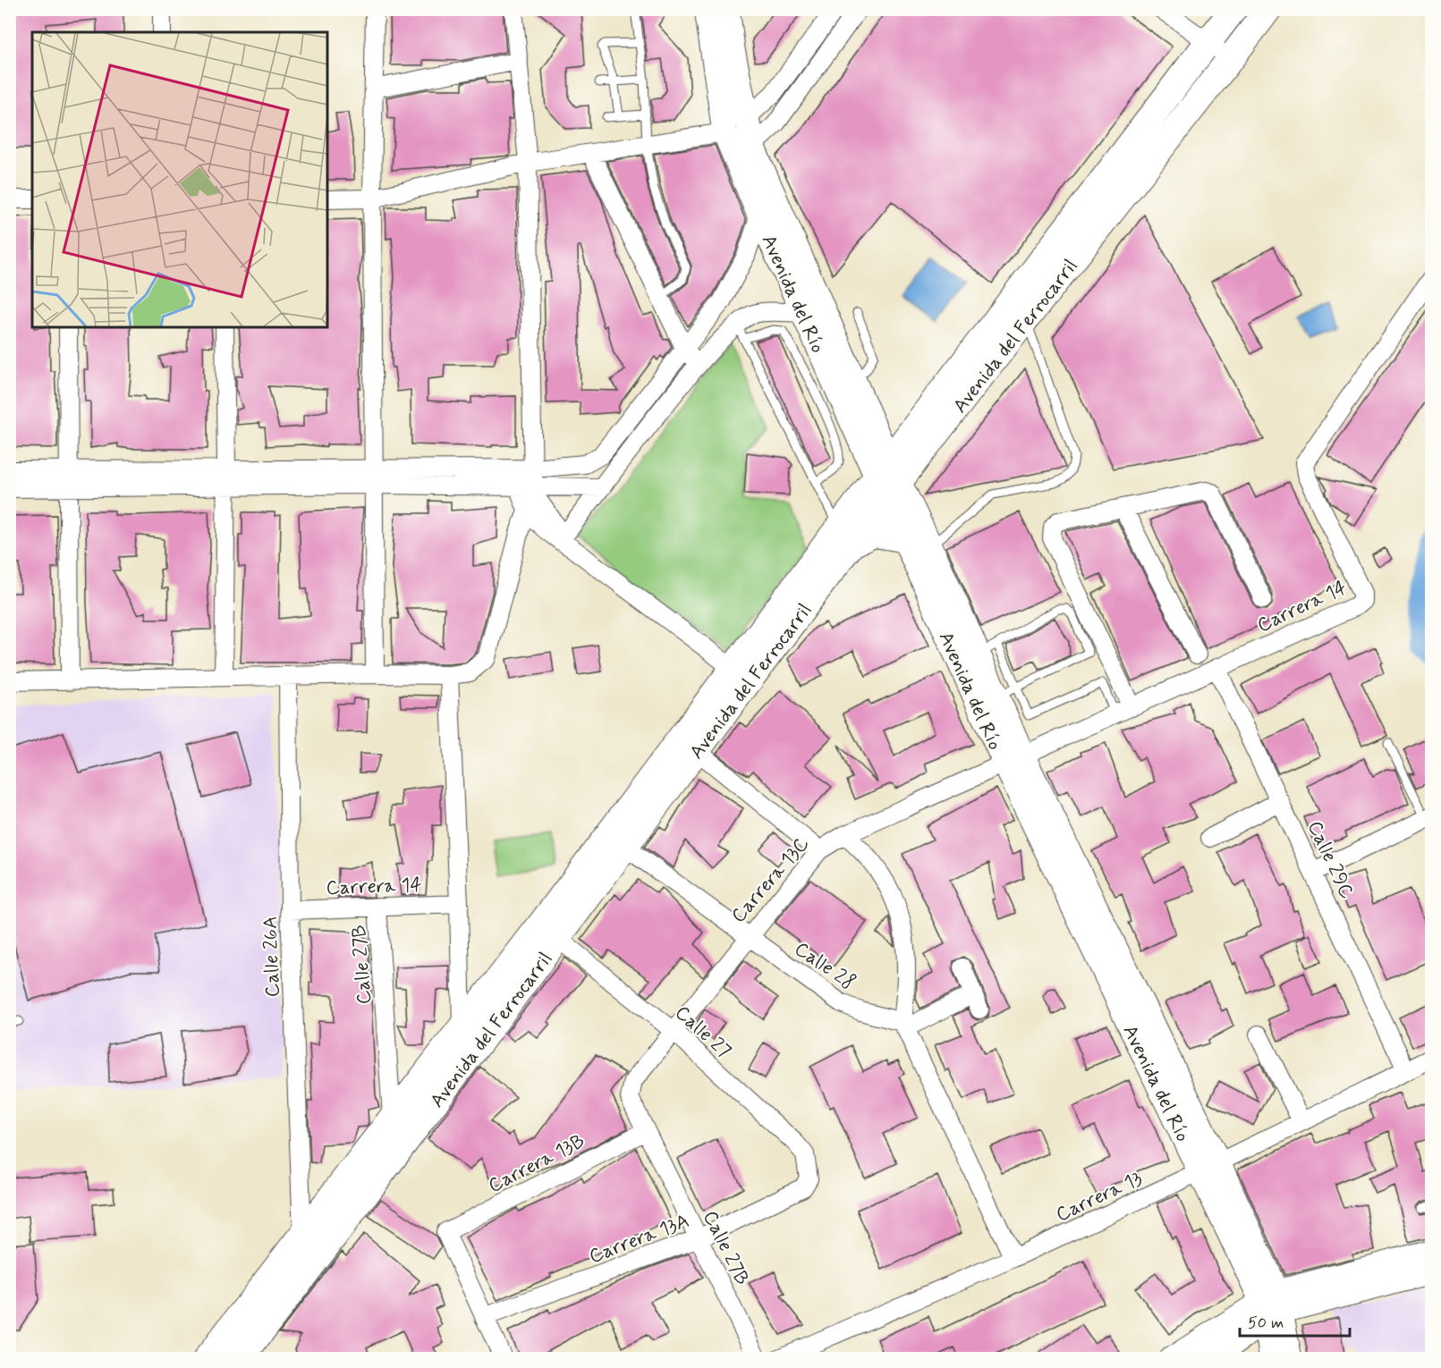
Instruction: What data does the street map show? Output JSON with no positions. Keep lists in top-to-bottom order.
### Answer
{
  "streets": {
    "main road": ["Avenida del Río", "Avenida del Ferrocarril"],
    "street": [
      "Carrera 14",
      "Calle 29C",
      "Carrera 13C",
      "Calle 26A",
      "Calle 27B",
      "Calle 28",
      "Calle 27",
      "Carrera 13B",
      "Carrera 13",
      "Carrera 13A"
    ]
  },
  "crossings": [
    ["Avenida del Río", "Avenida del Ferrocarril"],
    ["Avenida del Río", "Carrera 14"],
    ["Avenida del Río", "Carrera 13C"],
    ["Avenida del Río", "Carrera 13"],
    ["Avenida del Ferrocarril", "Calle 26A"],
    ["Avenida del Ferrocarril", "Calle 27B"],
    ["Avenida del Ferrocarril", "Calle 28"],
    ["Avenida del Ferrocarril", "Calle 27"],
    ["Carrera 14", "Calle 29C"],
    ["Carrera 14", "Carrera 13C"],
    ["Carrera 14", "Calle 26A"],
    ["Carrera 14", "Calle 27B"],
    ["Calle 29C", "Carrera 13"],
    ["Carrera 13C", "Calle 27B"],
    ["Carrera 13C", "Calle 28"],
    ["Carrera 13C", "Calle 27"],
    ["Calle 27B", "Carrera 13B"],
    ["Calle 27B", "Carrera 13A"],
    ["Calle 27", "Carrera 13A"],
    ["Carrera 13B", "Carrera 13A"]
  ],
  "scale_bar": "50 m"
}
